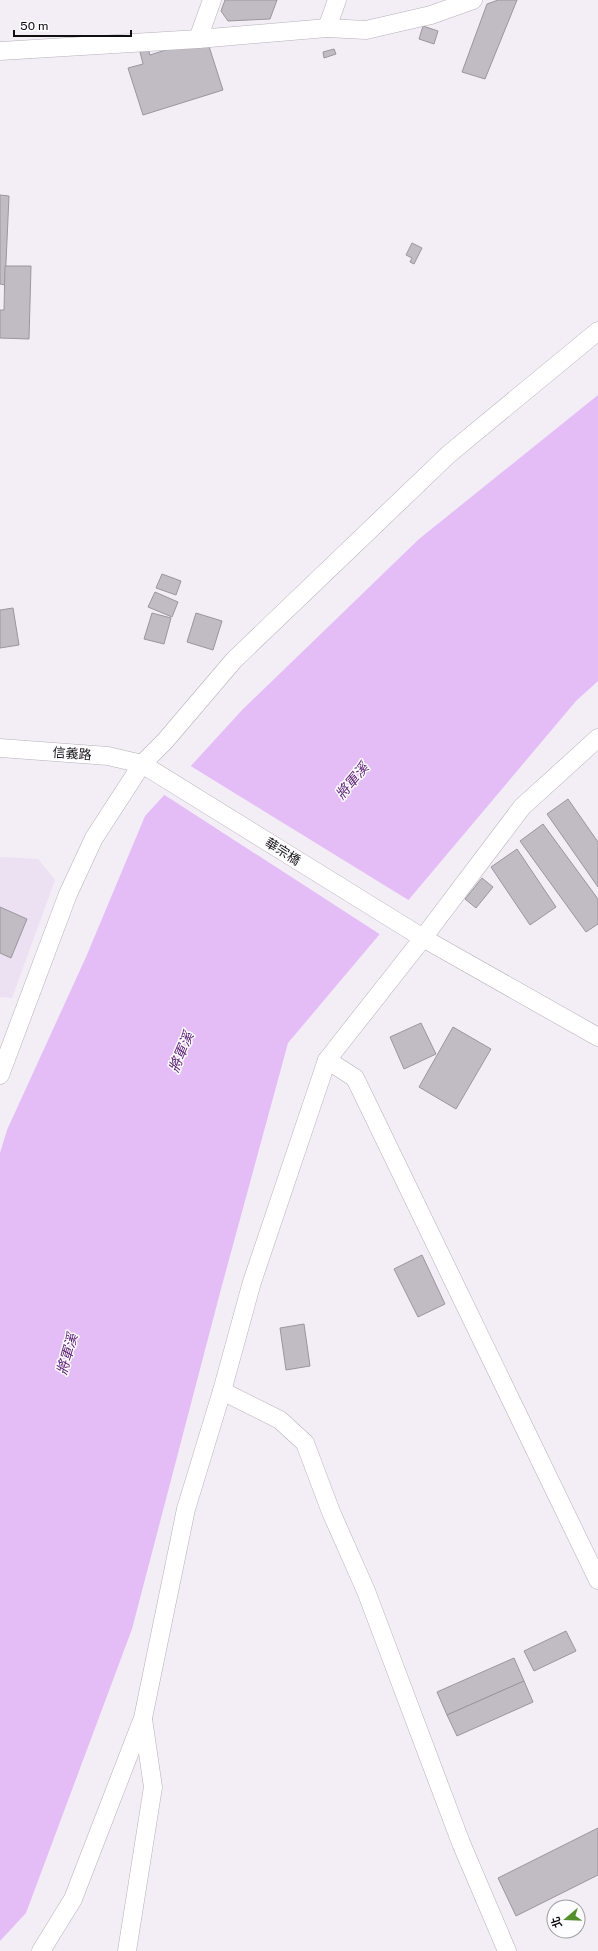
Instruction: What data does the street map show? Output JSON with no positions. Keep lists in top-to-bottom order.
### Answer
{
  "streets": {
    "street": ["信義路", "華宗橋"]
  },
  "crossings": [
    ["信義路", "華宗橋"]
  ],
  "water": ["將軍溪"],
  "scale_bar": "50 m",
  "north": "left"
}
